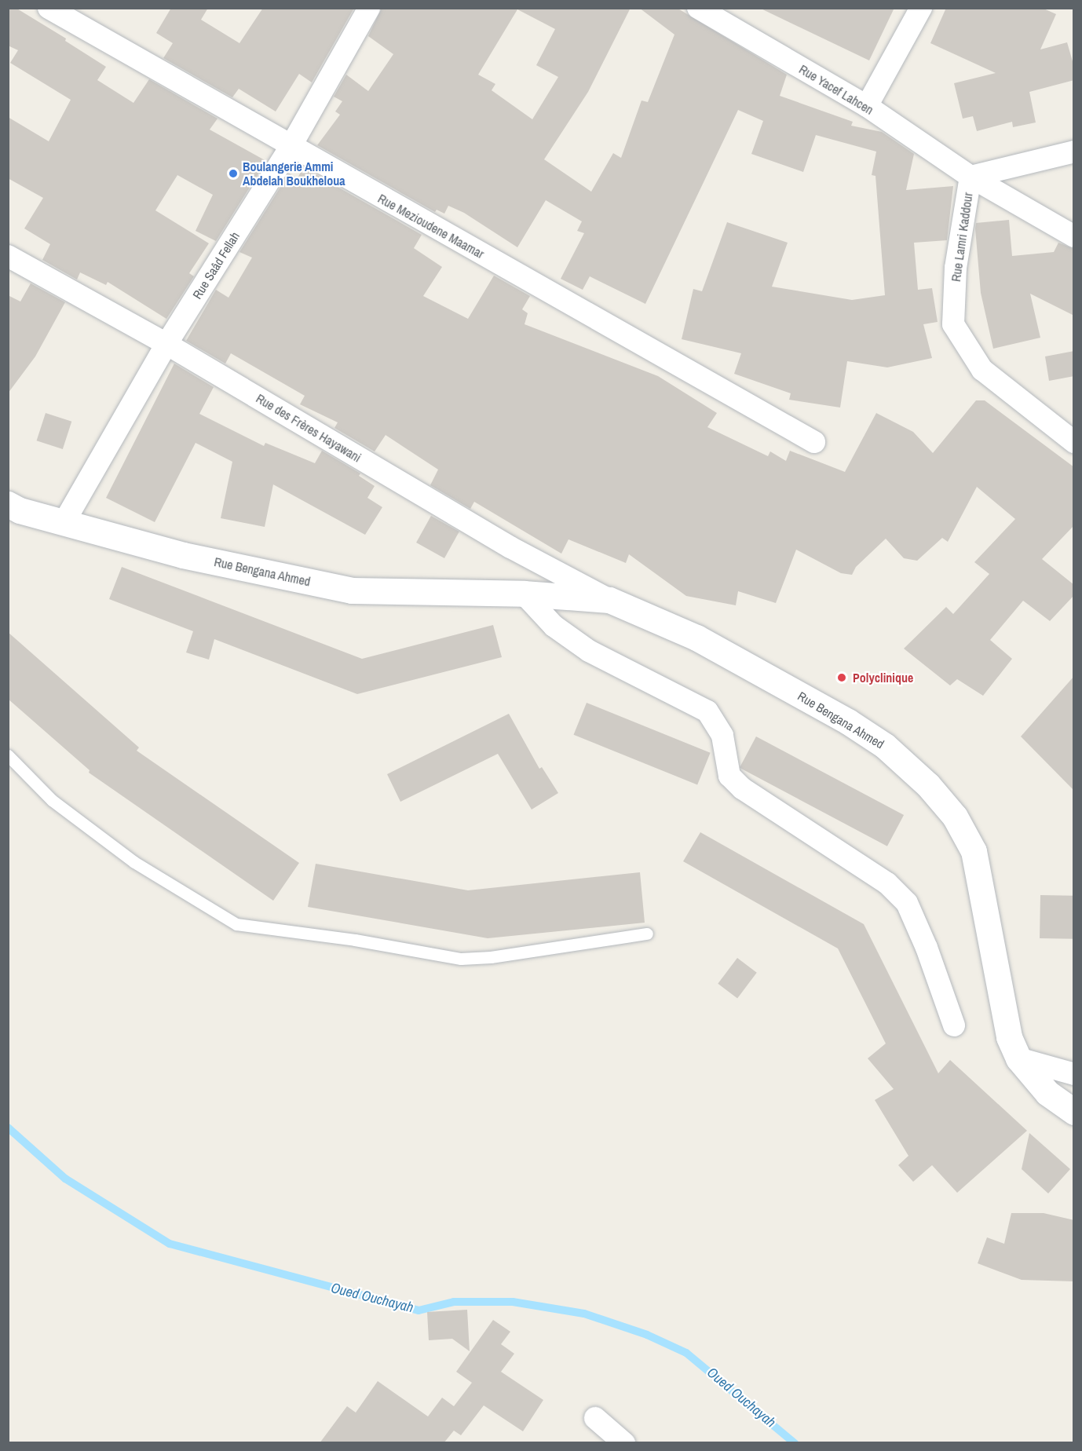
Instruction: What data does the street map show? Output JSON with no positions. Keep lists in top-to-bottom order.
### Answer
{
  "streets": {
    "street": [
      "Rue Yacef Lahcen",
      "Rue Mezioudene Maamar",
      "Rue Lamri Kaddour",
      "Rue Saâd Fellah",
      "Rue des Frères Hayawani",
      "Rue Bengana Ahmed"
    ]
  },
  "crossings": [
    ["Rue Yacef Lahcen", "Rue Lamri Kaddour"],
    ["Rue Mezioudene Maamar", "Rue Saâd Fellah"],
    ["Rue Saâd Fellah", "Rue des Frères Hayawani"],
    ["Rue Saâd Fellah", "Rue Bengana Ahmed"],
    ["Rue des Frères Hayawani", "Rue Bengana Ahmed"]
  ],
  "water": ["Oued Ouchayah"],
  "places": ["Boulangerie Ammi Abdelah Boukheloua", "Polyclinique"]
}
